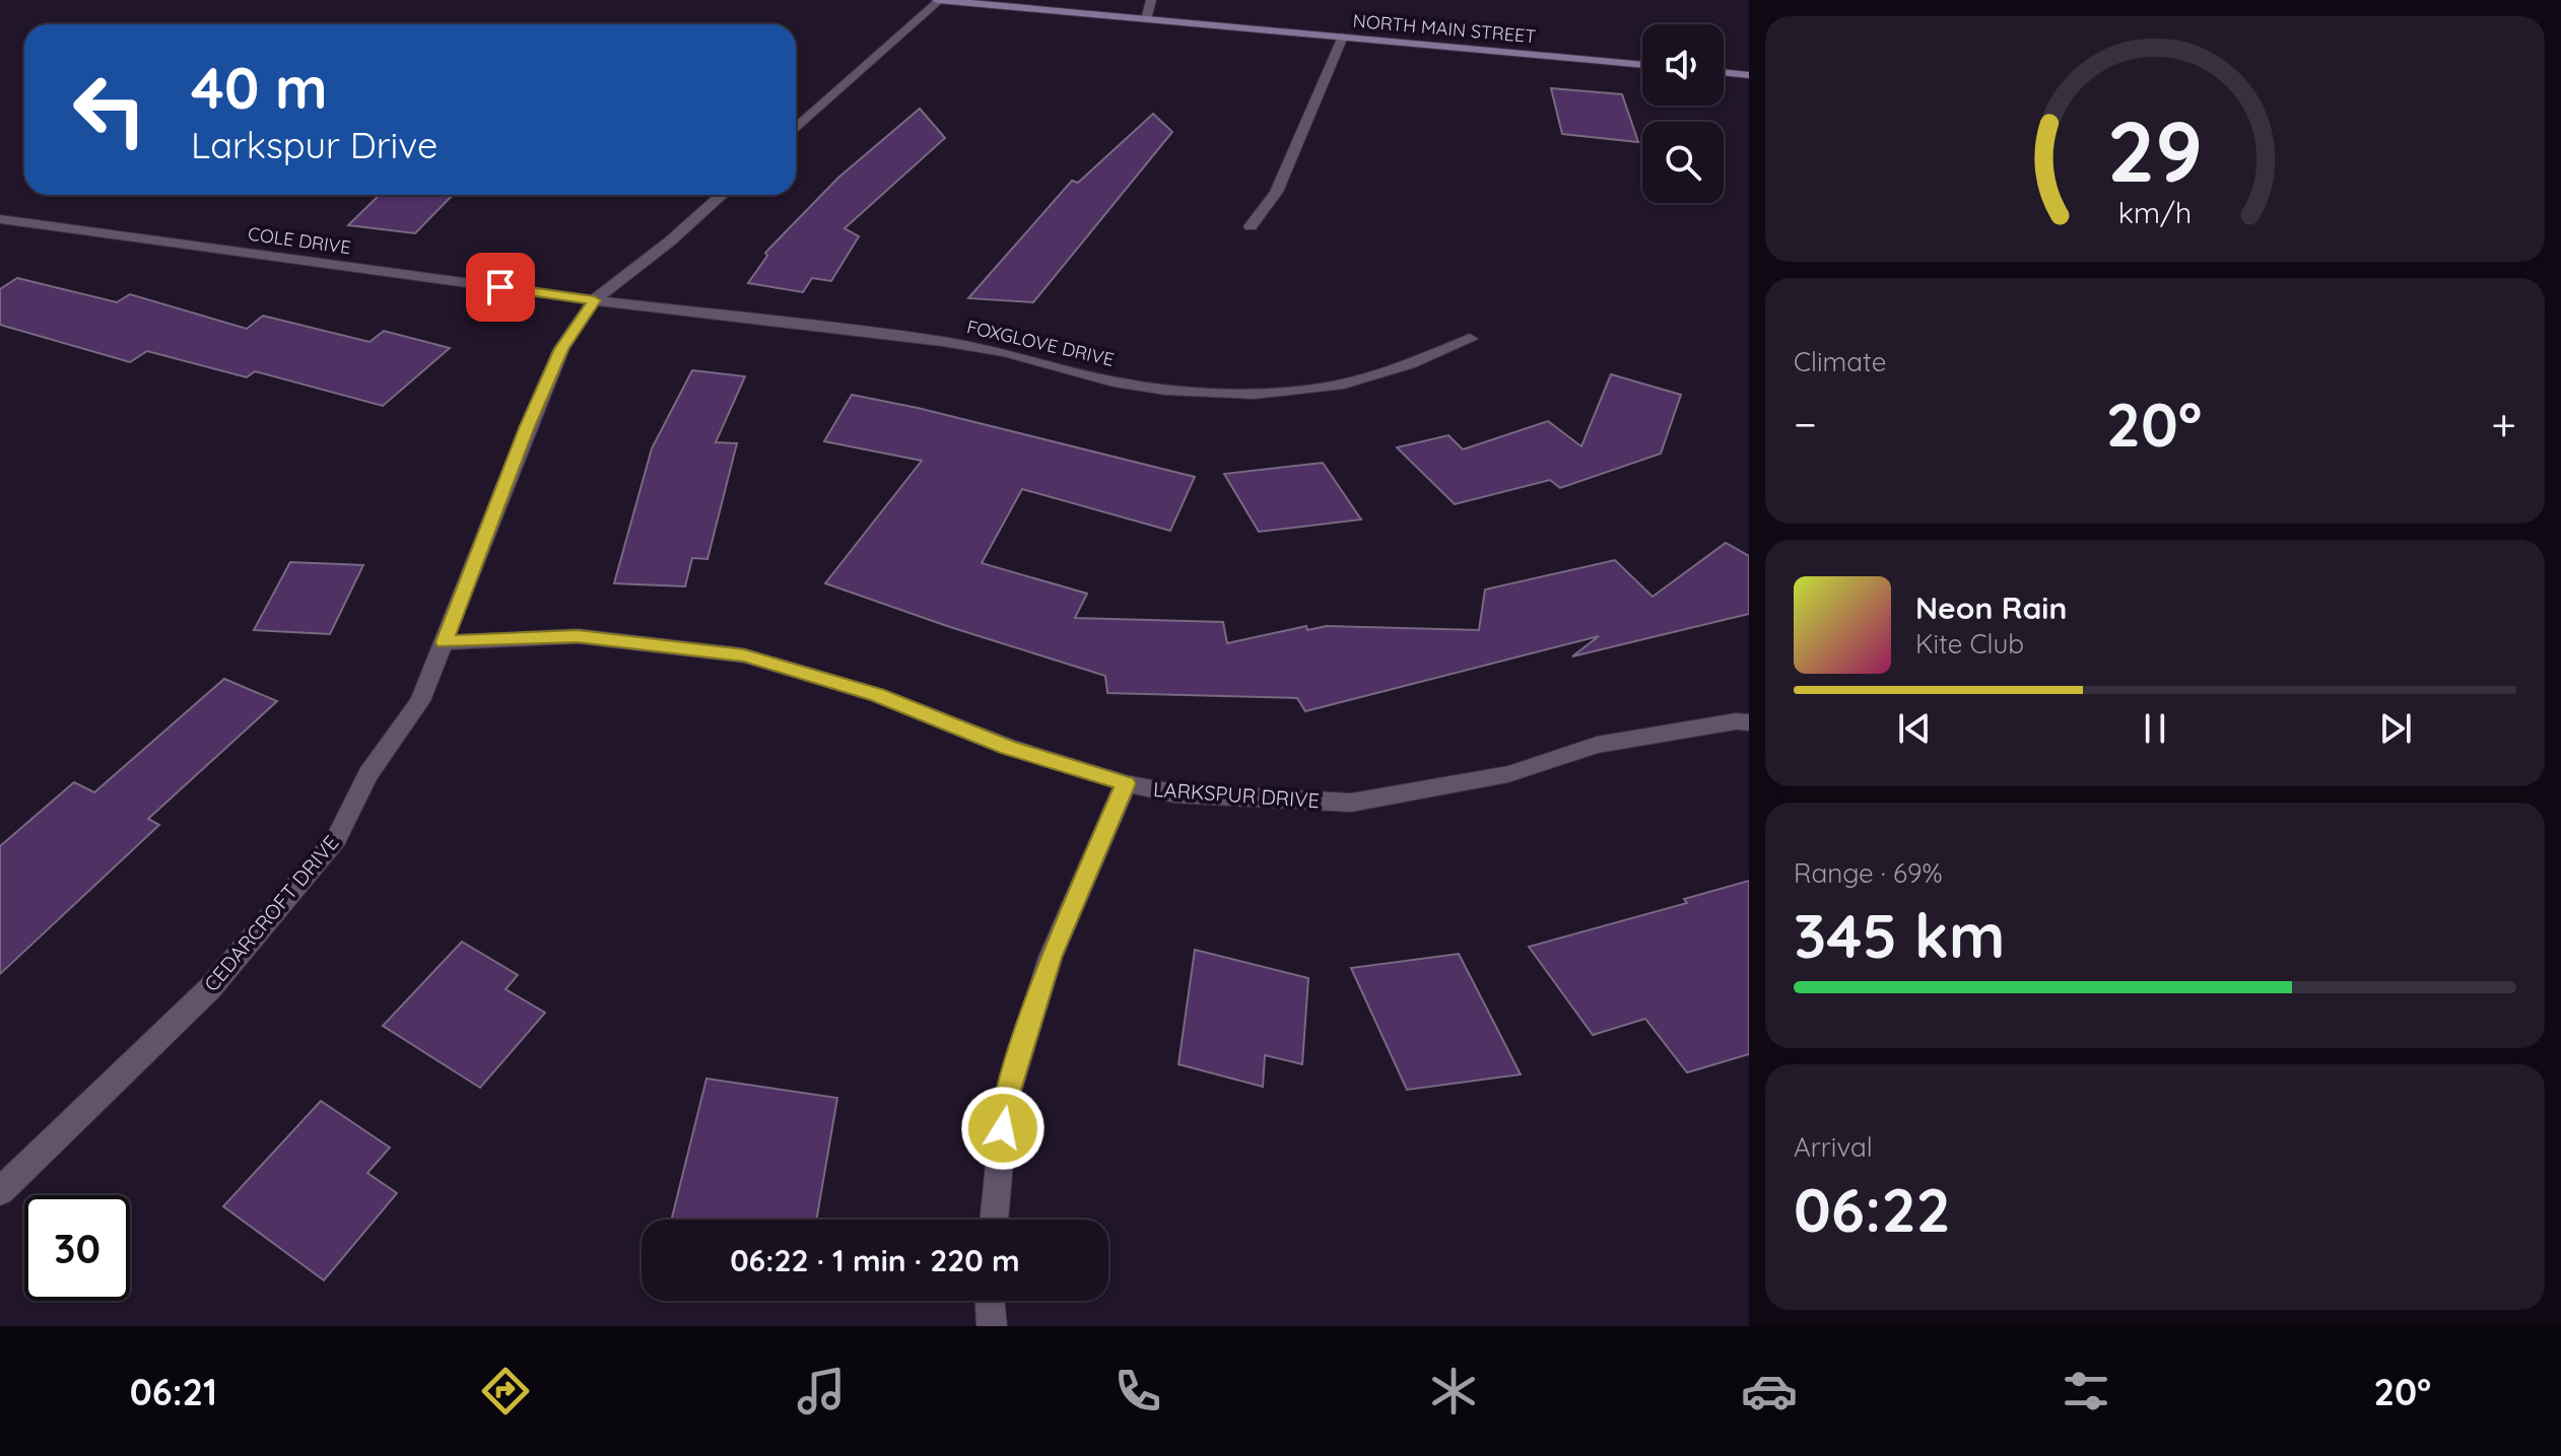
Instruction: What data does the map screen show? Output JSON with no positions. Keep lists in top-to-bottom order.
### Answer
{
  "streets": {
    "main road": ["NORTH MAIN STREET"],
    "street": [
      "COLE DRIVE",
      "FOXGLOVE DRIVE",
      "LARKSPUR DRIVE",
      "CEDARCROFT DRIVE"
    ]
  },
  "crossings": [
    ["COLE DRIVE", "FOXGLOVE DRIVE"],
    ["COLE DRIVE", "CEDARCROFT DRIVE"],
    ["FOXGLOVE DRIVE", "CEDARCROFT DRIVE"],
    ["LARKSPUR DRIVE", "CEDARCROFT DRIVE"]
  ],
  "page": {
    "turn": ["40 m", "Larkspur Drive"],
    "tile": [
      "Climate",
      ["Range · 69%", "345 km"],
      ["Arrival", "06:22"]
    ],
    "heat": ["−", "20°", "+"],
    "song": ["Neon Rain", "Kite Club"],
    "limit": "30",
    "trip": "06:22 · 1 min · 220 m",
    "tabs": ["06:21", "20°"],
    "gauge": ["29", "km/h"]
  }
}
